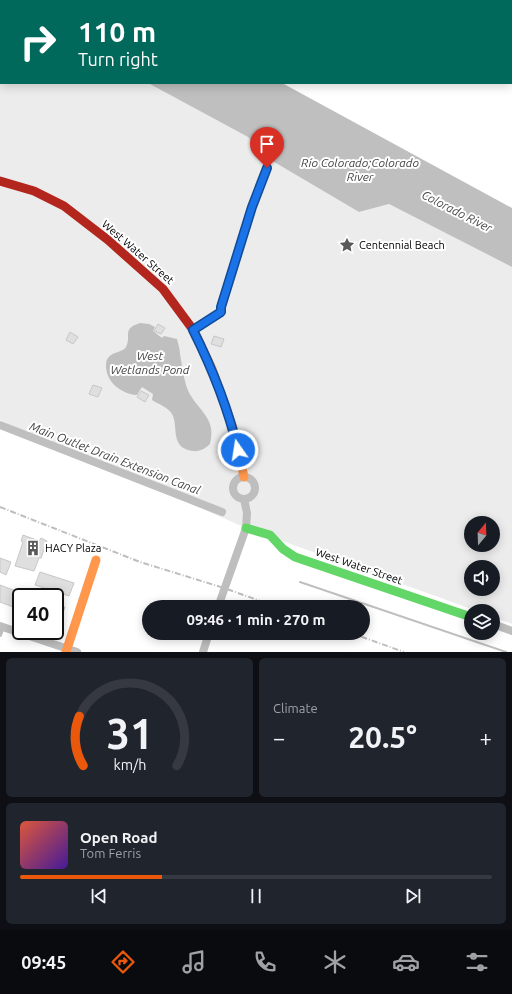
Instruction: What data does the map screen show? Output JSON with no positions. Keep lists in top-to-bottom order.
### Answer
{
  "streets": {
    "street": ["West Water Street"]
  },
  "water": [
    "Río Colorado;Colorado River",
    "Colorado River",
    "West Wetlands Pond",
    "Main Outlet Drain Extension Canal"
  ],
  "places": {
    "place": ["Centennial Beach"],
    "building": ["HACY Plaza"]
  },
  "north": "top",
  "page": {
    "turn": ["110 m", "Turn right"],
    "limit": "40",
    "trip": "09:46 · 1 min · 270 m",
    "tile": "Climate",
    "heat": ["−", "20.5°", "+"],
    "song": ["Open Road", "Tom Ferris"],
    "tabs": "09:45",
    "gauge": ["31", "km/h"]
  }
}
